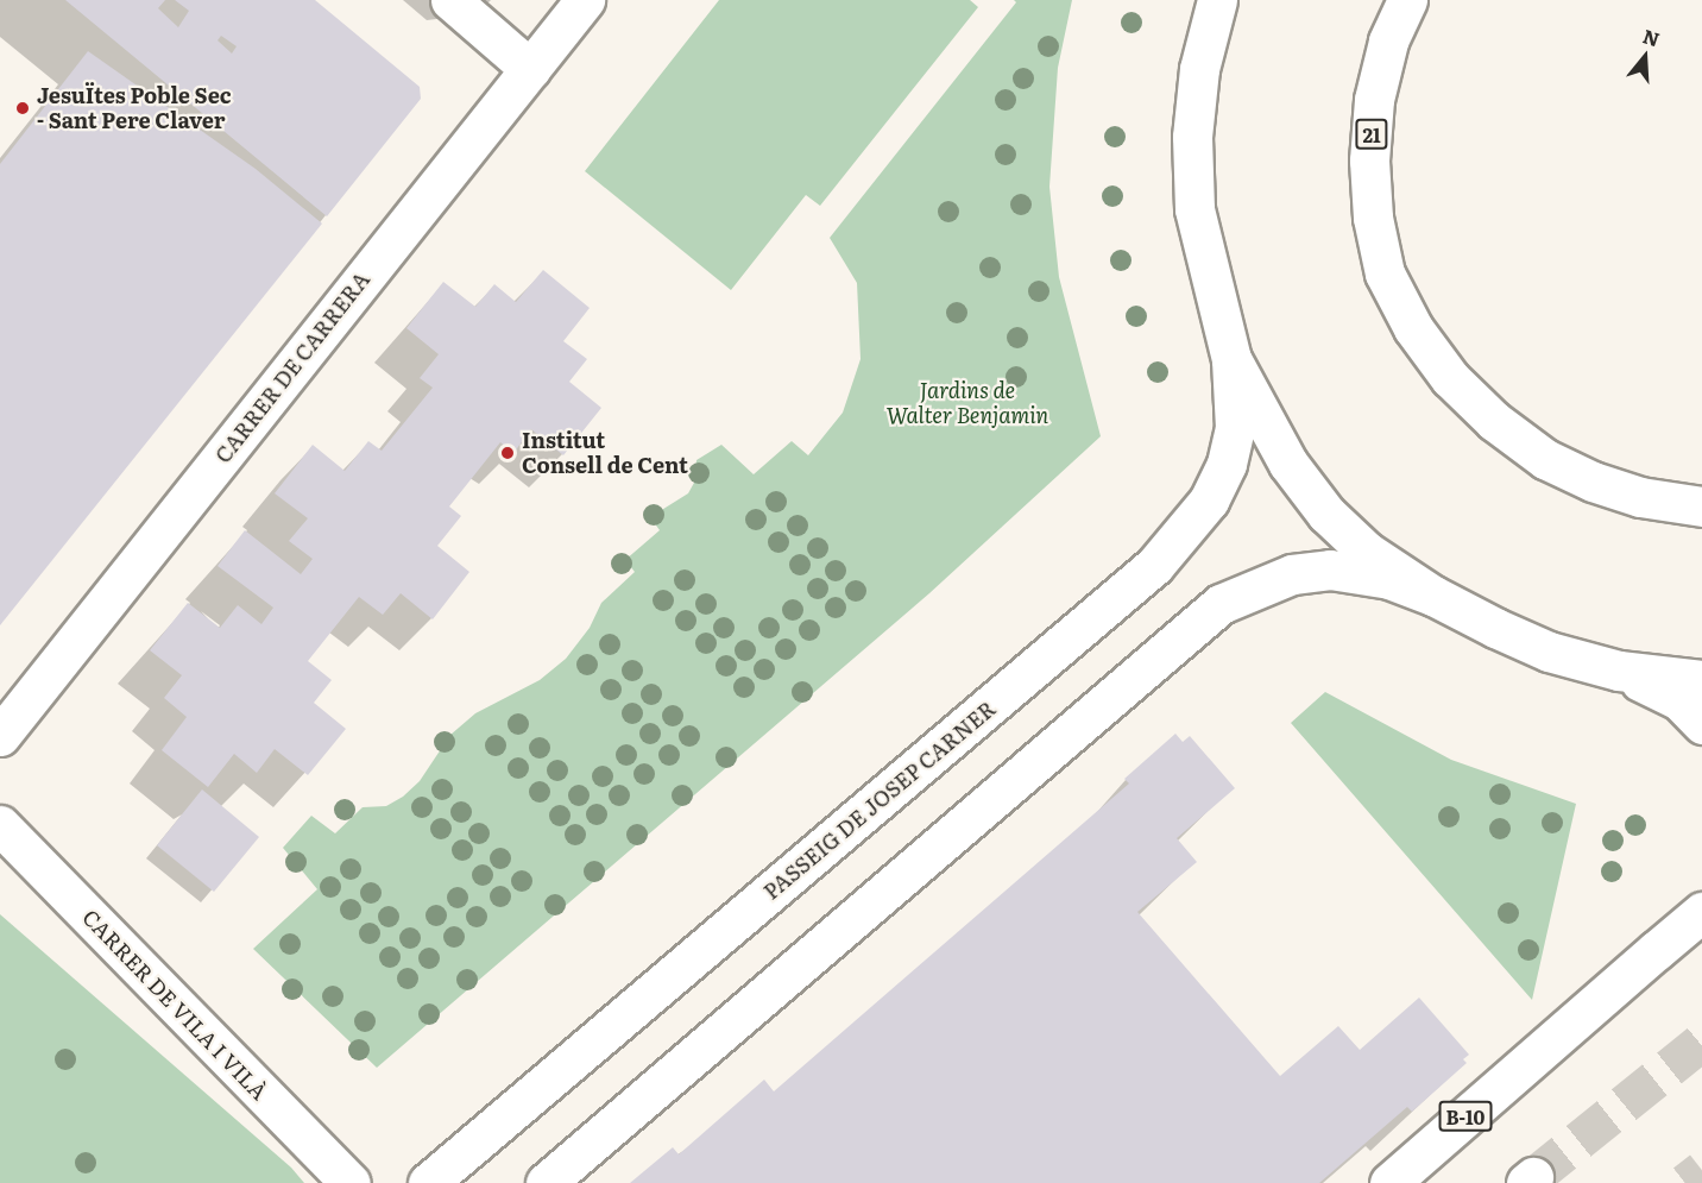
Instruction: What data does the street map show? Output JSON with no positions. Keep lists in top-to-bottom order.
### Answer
{
  "streets": {
    "main road": [
      "21",
      "CARRER DE CARRERA",
      "PASSEIG DE JOSEP CARNER",
      "CARRER DE VILA I VILÀ",
      "B-10"
    ]
  },
  "parks": ["Jardins de Walter Benjamin"],
  "places": ["JesuÏtes Poble Sec - Sant Pere Claver", "Institut Consell de Cent"],
  "north": "top"
}
